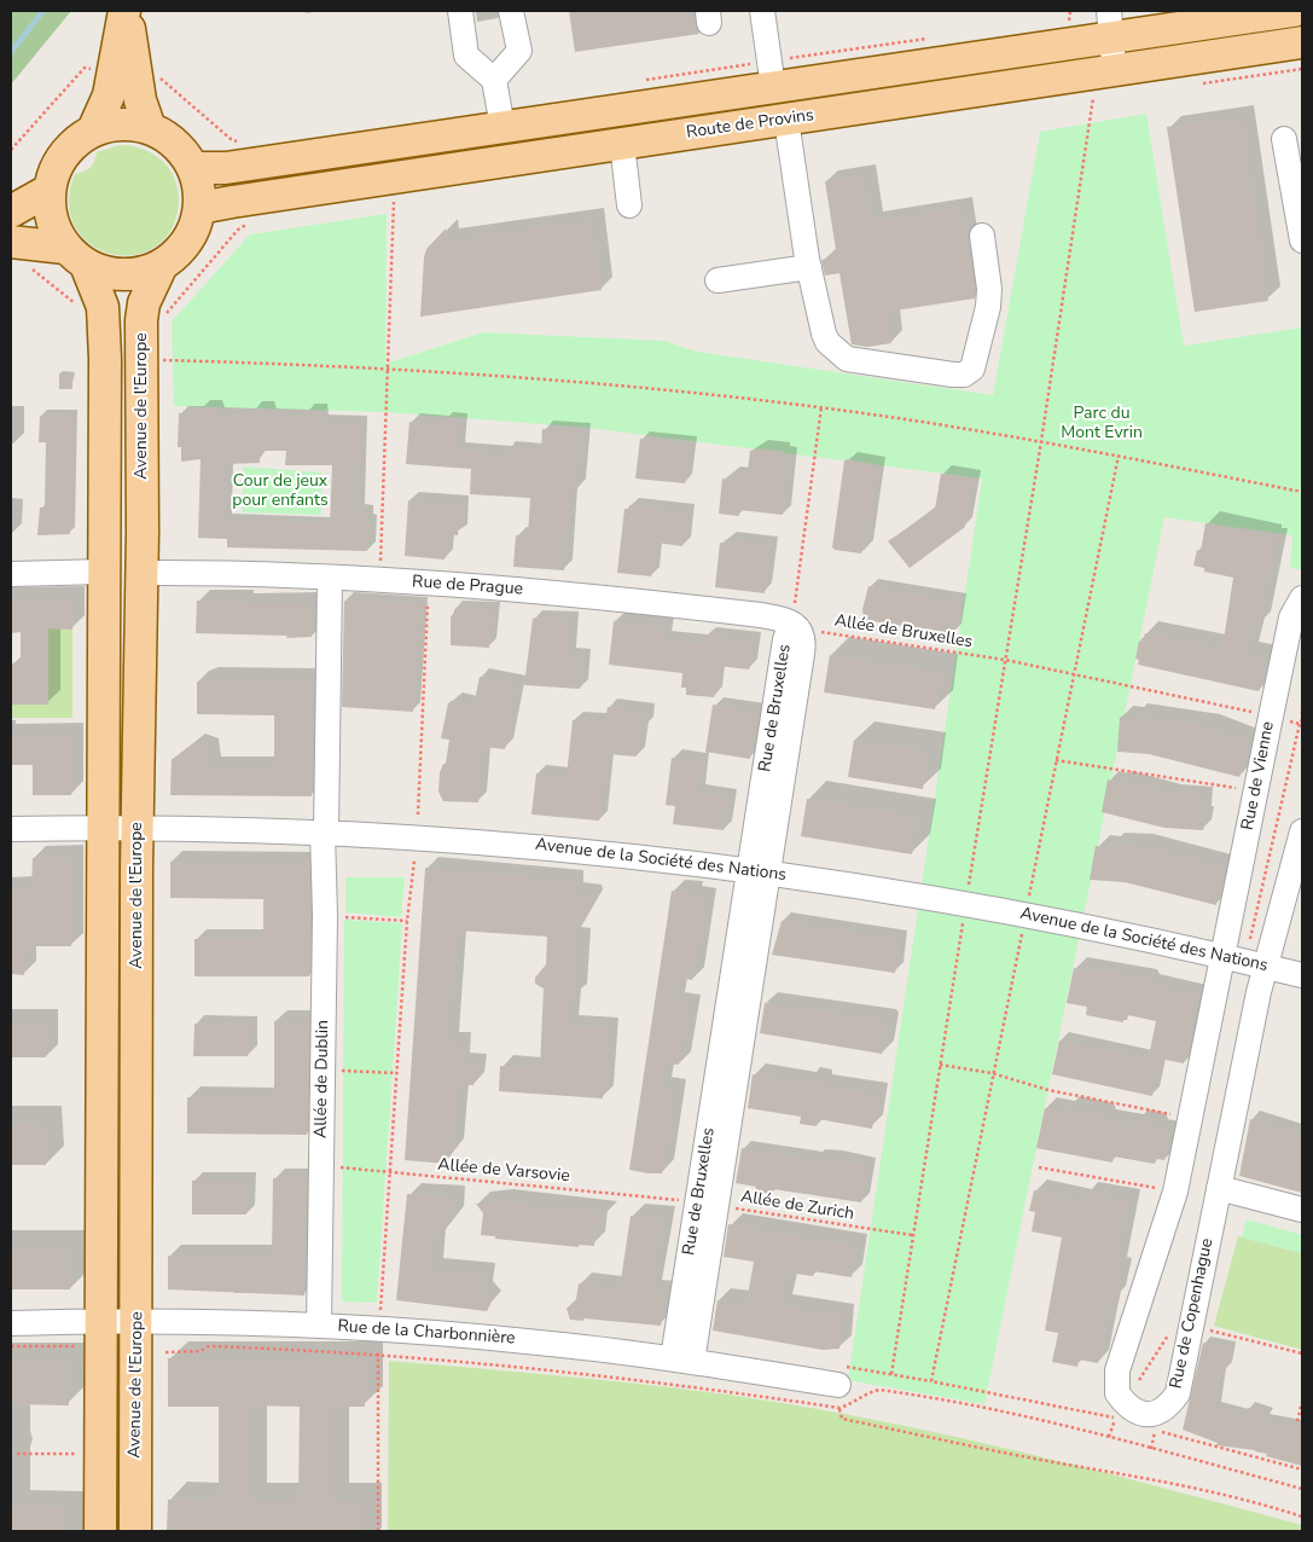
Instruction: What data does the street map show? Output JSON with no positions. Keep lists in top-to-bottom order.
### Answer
{
  "streets": {
    "main road": ["Route de Provins", "Avenue de l'Europe"],
    "street": [
      "Rue de Prague",
      "Rue de Bruxelles",
      "Rue de Vienne",
      "Avenue de la Société des Nations",
      "Allée de Dublin",
      "Rue de Copenhague",
      "Rue de la Charbonnière"
    ],
    "path": ["Allée de Bruxelles", "Allée de Varsovie", "Allée de Zurich"]
  },
  "crossings": [
    ["Route de Provins", "Avenue de l'Europe"],
    ["Avenue de l'Europe", "Rue de Prague"],
    ["Avenue de l'Europe", "Avenue de la Société des Nations"],
    ["Avenue de l'Europe", "Rue de la Charbonnière"],
    ["Rue de Prague", "Allée de Bruxelles"],
    ["Rue de Prague", "Rue de Bruxelles"],
    ["Rue de Prague", "Allée de Dublin"],
    ["Allée de Bruxelles", "Rue de Bruxelles"],
    ["Allée de Bruxelles", "Rue de Vienne"],
    ["Rue de Bruxelles", "Avenue de la Société des Nations"],
    ["Rue de Bruxelles", "Rue de la Charbonnière"],
    ["Rue de Vienne", "Avenue de la Société des Nations"],
    ["Avenue de la Société des Nations", "Allée de Dublin"],
    ["Avenue de la Société des Nations", "Rue de Copenhague"],
    ["Allée de Dublin", "Allée de Varsovie"],
    ["Allée de Dublin", "Rue de la Charbonnière"]
  ],
  "parks": ["Parc du Mont Evrin", "Cour de jeux pour enfants"]
}
